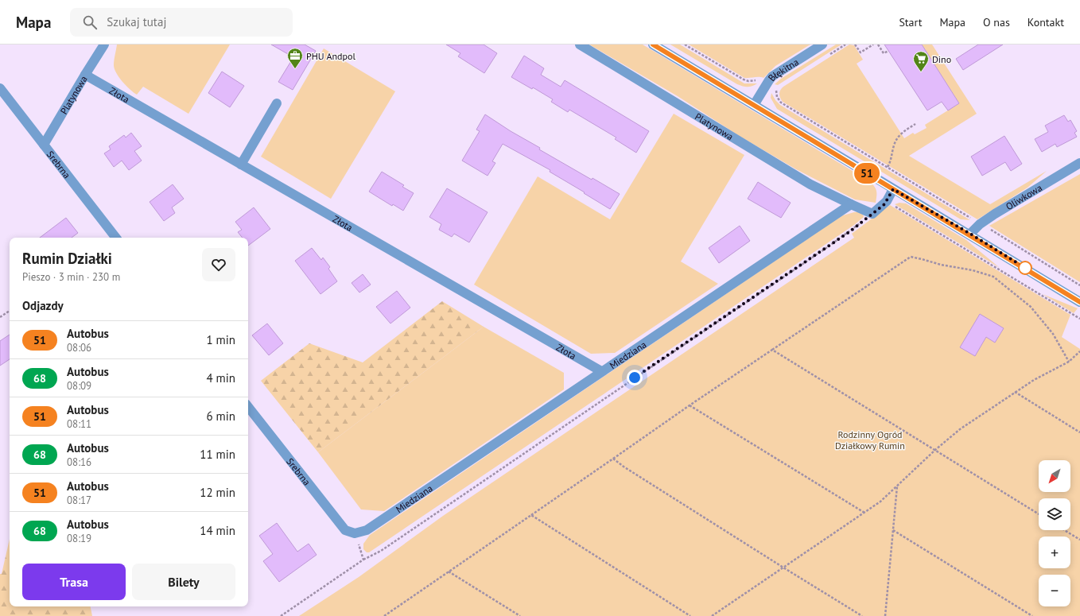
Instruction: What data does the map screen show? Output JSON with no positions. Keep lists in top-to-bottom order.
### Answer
{
  "streets": {
    "street": [
      "Błękitna",
      "Platynowa",
      "Złota",
      "Srebrna",
      "Oliwkowa",
      "Miedziana"
    ]
  },
  "crossings": [
    ["Platynowa", "Złota"],
    ["Platynowa", "Srebrna"],
    ["Platynowa", "Miedziana"],
    ["Złota", "Miedziana"],
    ["Srebrna", "Miedziana"]
  ],
  "parks": ["Rodzinny Ogród Działkowy Rumin"],
  "places": {
    "office": ["PHU Andpol"],
    "supermarket": ["Dino"]
  },
  "lines": ["bus line 51"],
  "north": "bottom left",
  "page": {
    "header": "Mapa",
    "search": "Szukaj tutaj",
    "nav": [
      "Start",
      "Mapa",
      "O nas",
      "Kontakt"
    ],
    "on_map": "51",
    "heading": [
      ["Rumin Działki", "Pieszo · 3 min · 230 m"],
      "Odjazdy"
    ],
    "list": [
      {
        "mark": "51",
        "name": "Autobus",
        "note": "08:06",
        "value": "1 min"
      },
      {
        "mark": "68",
        "name": "Autobus",
        "note": "08:09",
        "value": "4 min"
      },
      {
        "mark": "51",
        "name": "Autobus",
        "note": "08:11",
        "value": "6 min"
      },
      {
        "mark": "68",
        "name": "Autobus",
        "note": "08:16",
        "value": "11 min"
      },
      {
        "mark": "51",
        "name": "Autobus",
        "note": "08:17",
        "value": "12 min"
      },
      {
        "mark": "68",
        "name": "Autobus",
        "note": "08:19",
        "value": "14 min"
      }
    ],
    "map_buttons": ["+", "−"],
    "buttons": ["Trasa", "Bilety"]
  }
}
